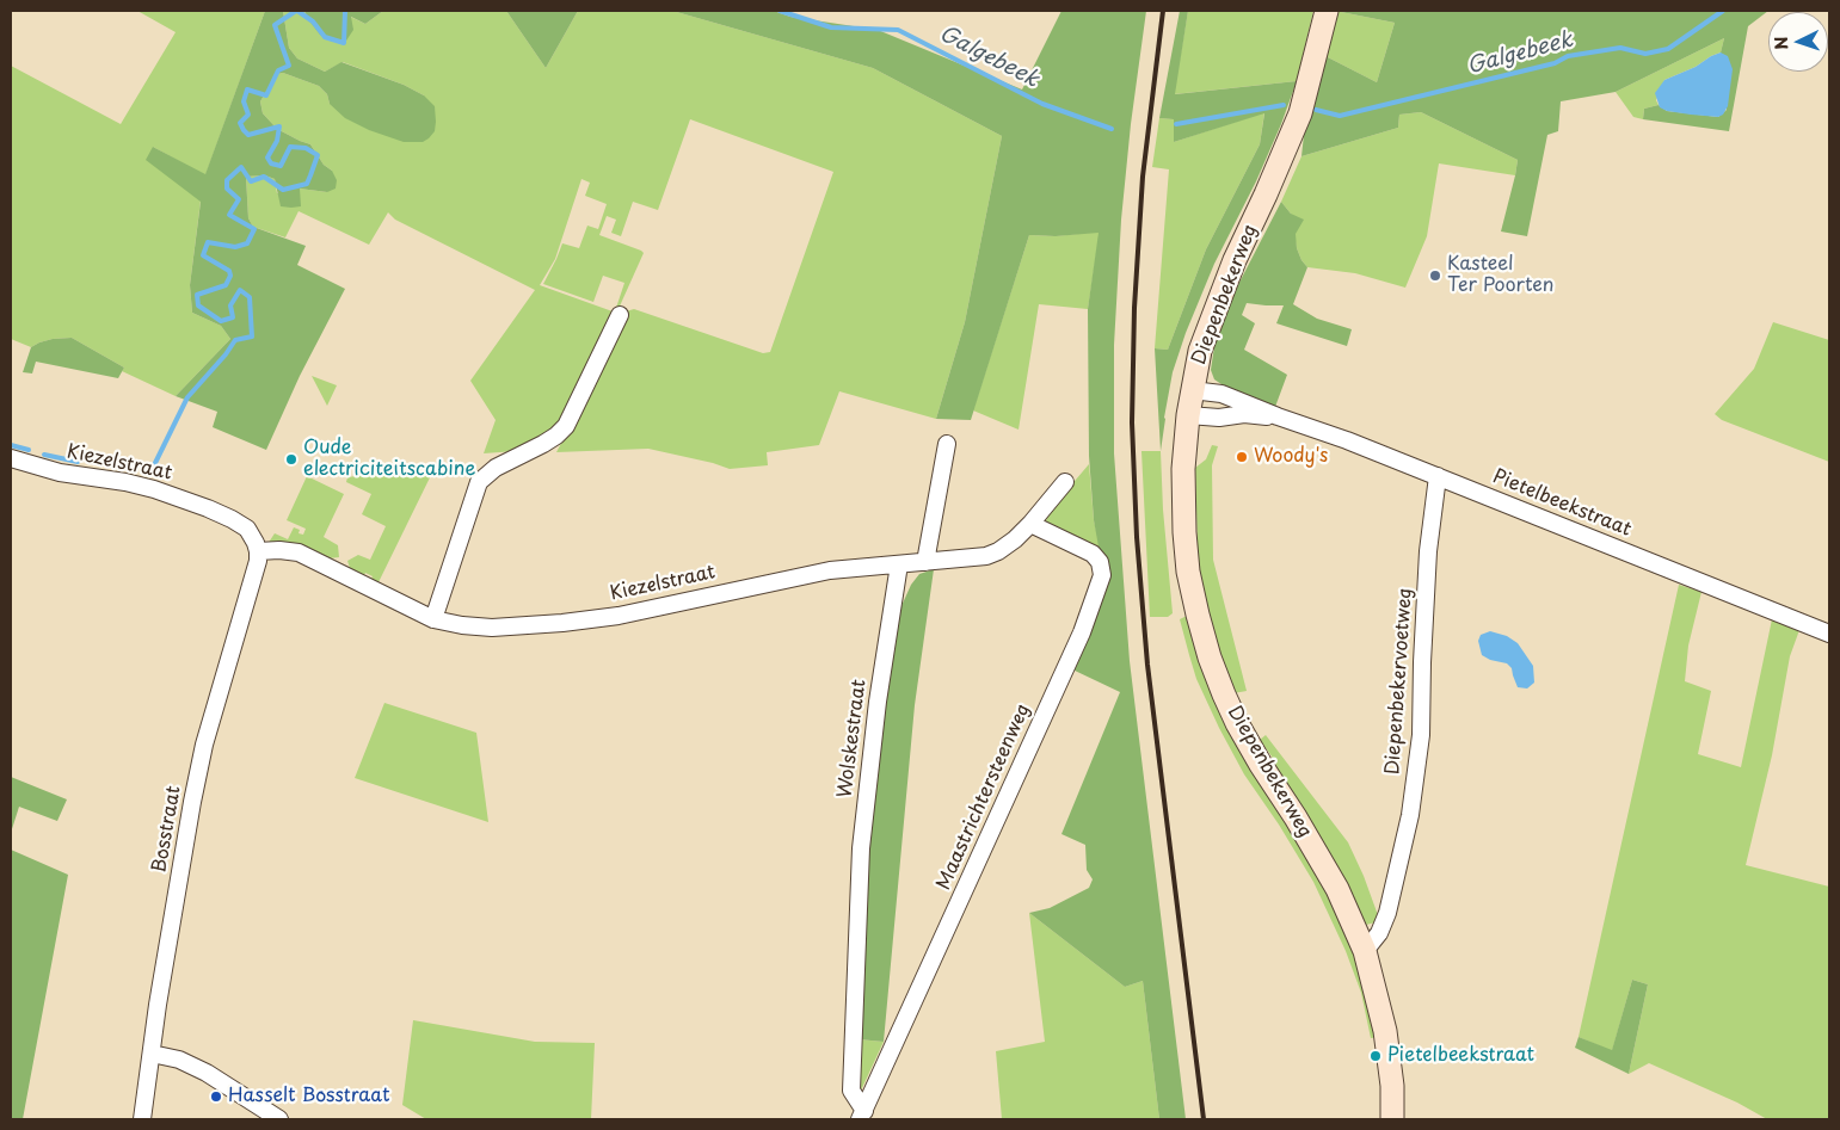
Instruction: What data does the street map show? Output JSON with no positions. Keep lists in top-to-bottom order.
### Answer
{
  "streets": {
    "main road": ["Diepenbekerweg"],
    "street": [
      "Kiezelstraat",
      "Pietelbeekstraat",
      "Diepenbekervoetweg",
      "Wolskestraat",
      "Maastrichtersteenweg",
      "Bosstraat"
    ]
  },
  "crossings": [
    ["Diepenbekerweg", "Pietelbeekstraat"],
    ["Diepenbekerweg", "Diepenbekervoetweg"],
    ["Kiezelstraat", "Wolskestraat"],
    ["Kiezelstraat", "Bosstraat"],
    ["Pietelbeekstraat", "Diepenbekervoetweg"],
    ["Wolskestraat", "Maastrichtersteenweg"]
  ],
  "water": ["Galgebeek"],
  "places": [
    "Kasteel Ter Poorten",
    "Woody's",
    "Oude electriciteitscabine",
    "Pietelbeekstraat",
    "Hasselt Bosstraat"
  ],
  "north": "left"
}
